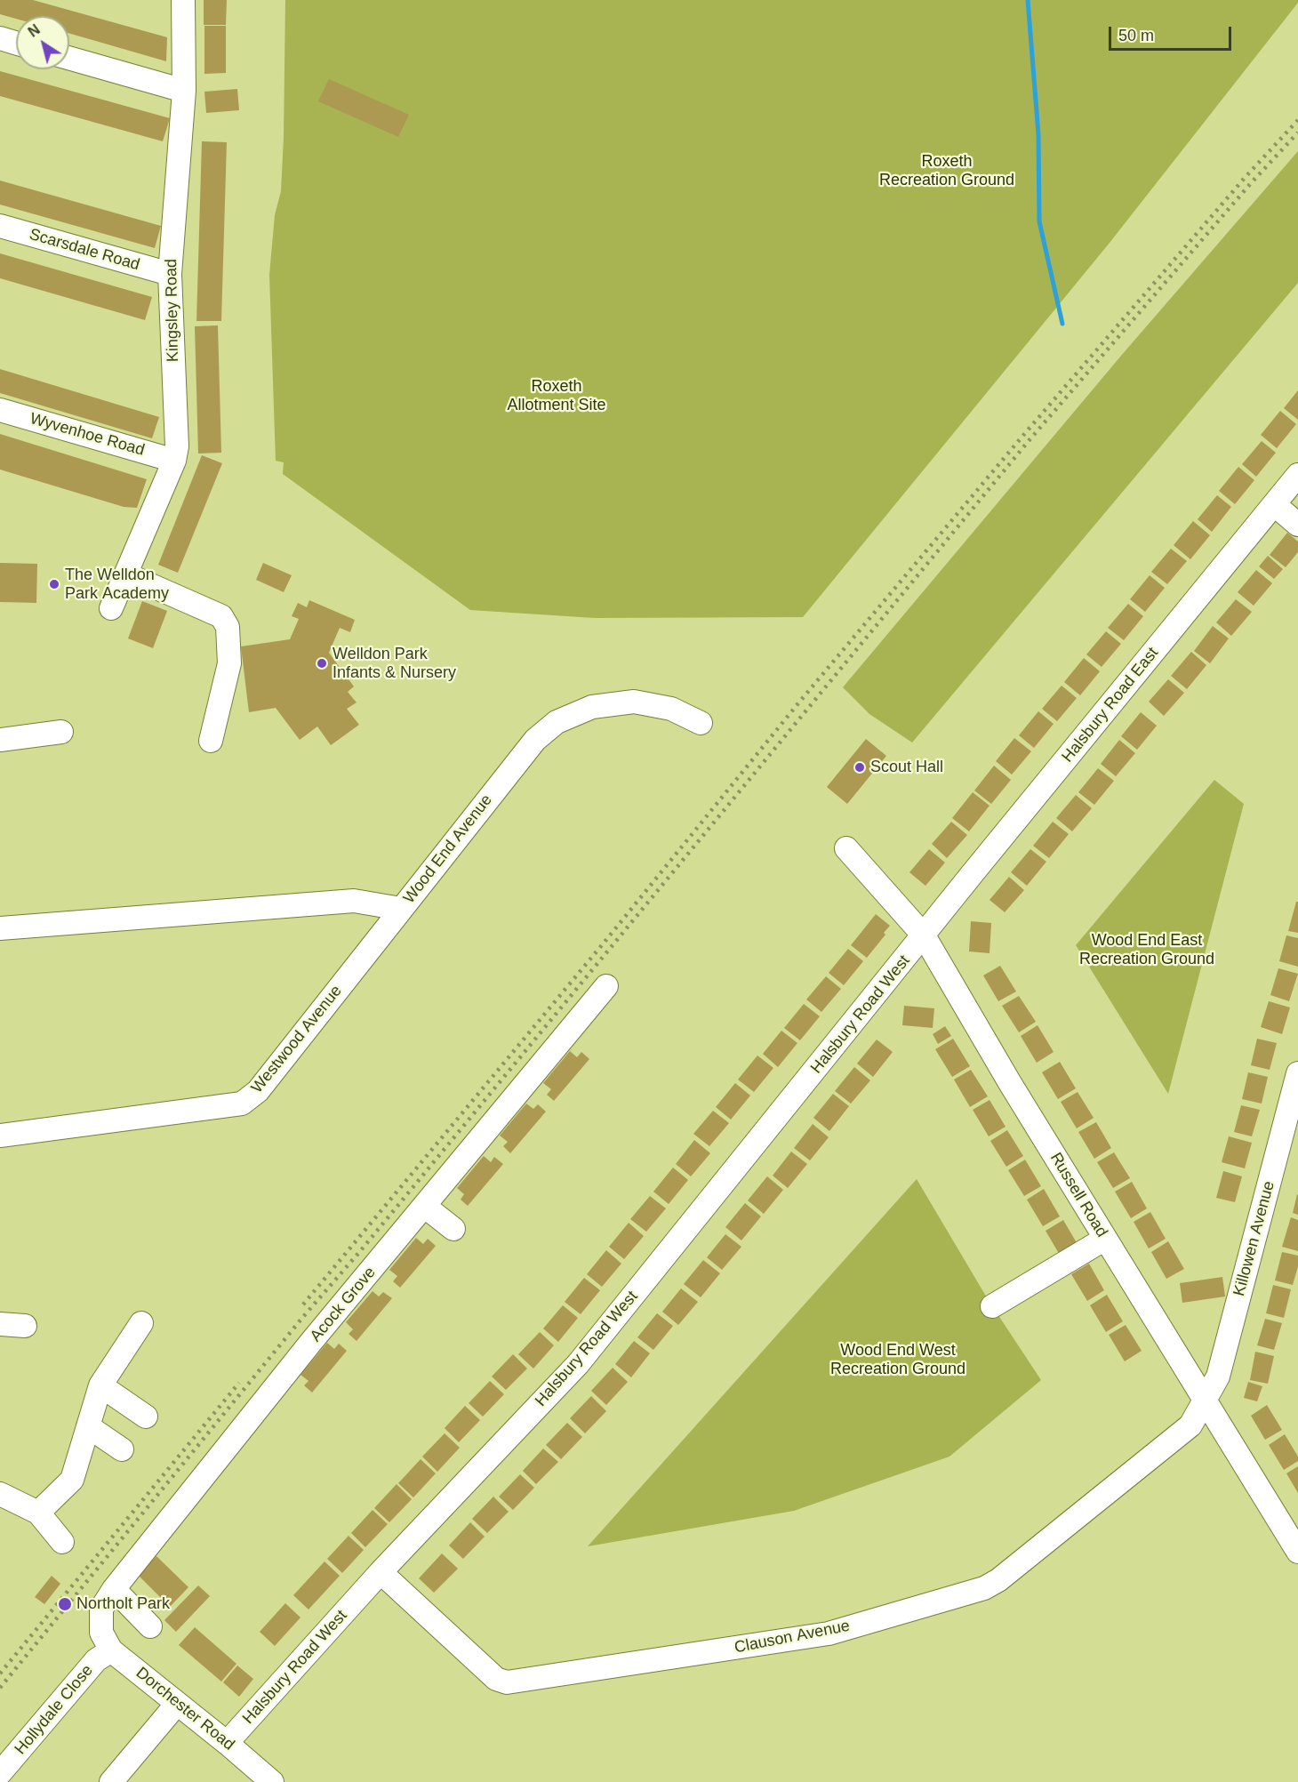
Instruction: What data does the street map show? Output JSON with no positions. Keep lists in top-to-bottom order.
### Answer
{
  "streets": {
    "street": [
      "Scarsdale Road",
      "Kingsley Road",
      "Wyvenhoe Road",
      "Halsbury Road East",
      "Wood End Avenue",
      "Halsbury Road West",
      "Westwood Avenue",
      "Russell Road",
      "Killowen Avenue",
      "Acock Grove",
      "Clauson Avenue",
      "Dorchester Road",
      "Hollydale Close"
    ]
  },
  "crossings": [
    ["Scarsdale Road", "Kingsley Road"],
    ["Kingsley Road", "Wyvenhoe Road"],
    ["Halsbury Road East", "Halsbury Road West"],
    ["Halsbury Road East", "Russell Road"],
    ["Wood End Avenue", "Westwood Avenue"],
    ["Halsbury Road West", "Russell Road"],
    ["Halsbury Road West", "Clauson Avenue"],
    ["Halsbury Road West", "Dorchester Road"],
    ["Russell Road", "Killowen Avenue"],
    ["Russell Road", "Clauson Avenue"],
    ["Killowen Avenue", "Clauson Avenue"],
    ["Acock Grove", "Dorchester Road"],
    ["Acock Grove", "Hollydale Close"],
    ["Dorchester Road", "Hollydale Close"]
  ],
  "parks": [
    "Roxeth Recreation Ground",
    "Roxeth Allotment Site",
    "Wood End East Recreation Ground",
    "Wood End West Recreation Ground"
  ],
  "places": [
    "The Welldon Park Academy",
    "Welldon Park Infants & Nursery",
    "Scout Hall",
    "Northolt Park"
  ],
  "scale_bar": "50 m",
  "north": "top left"
}
